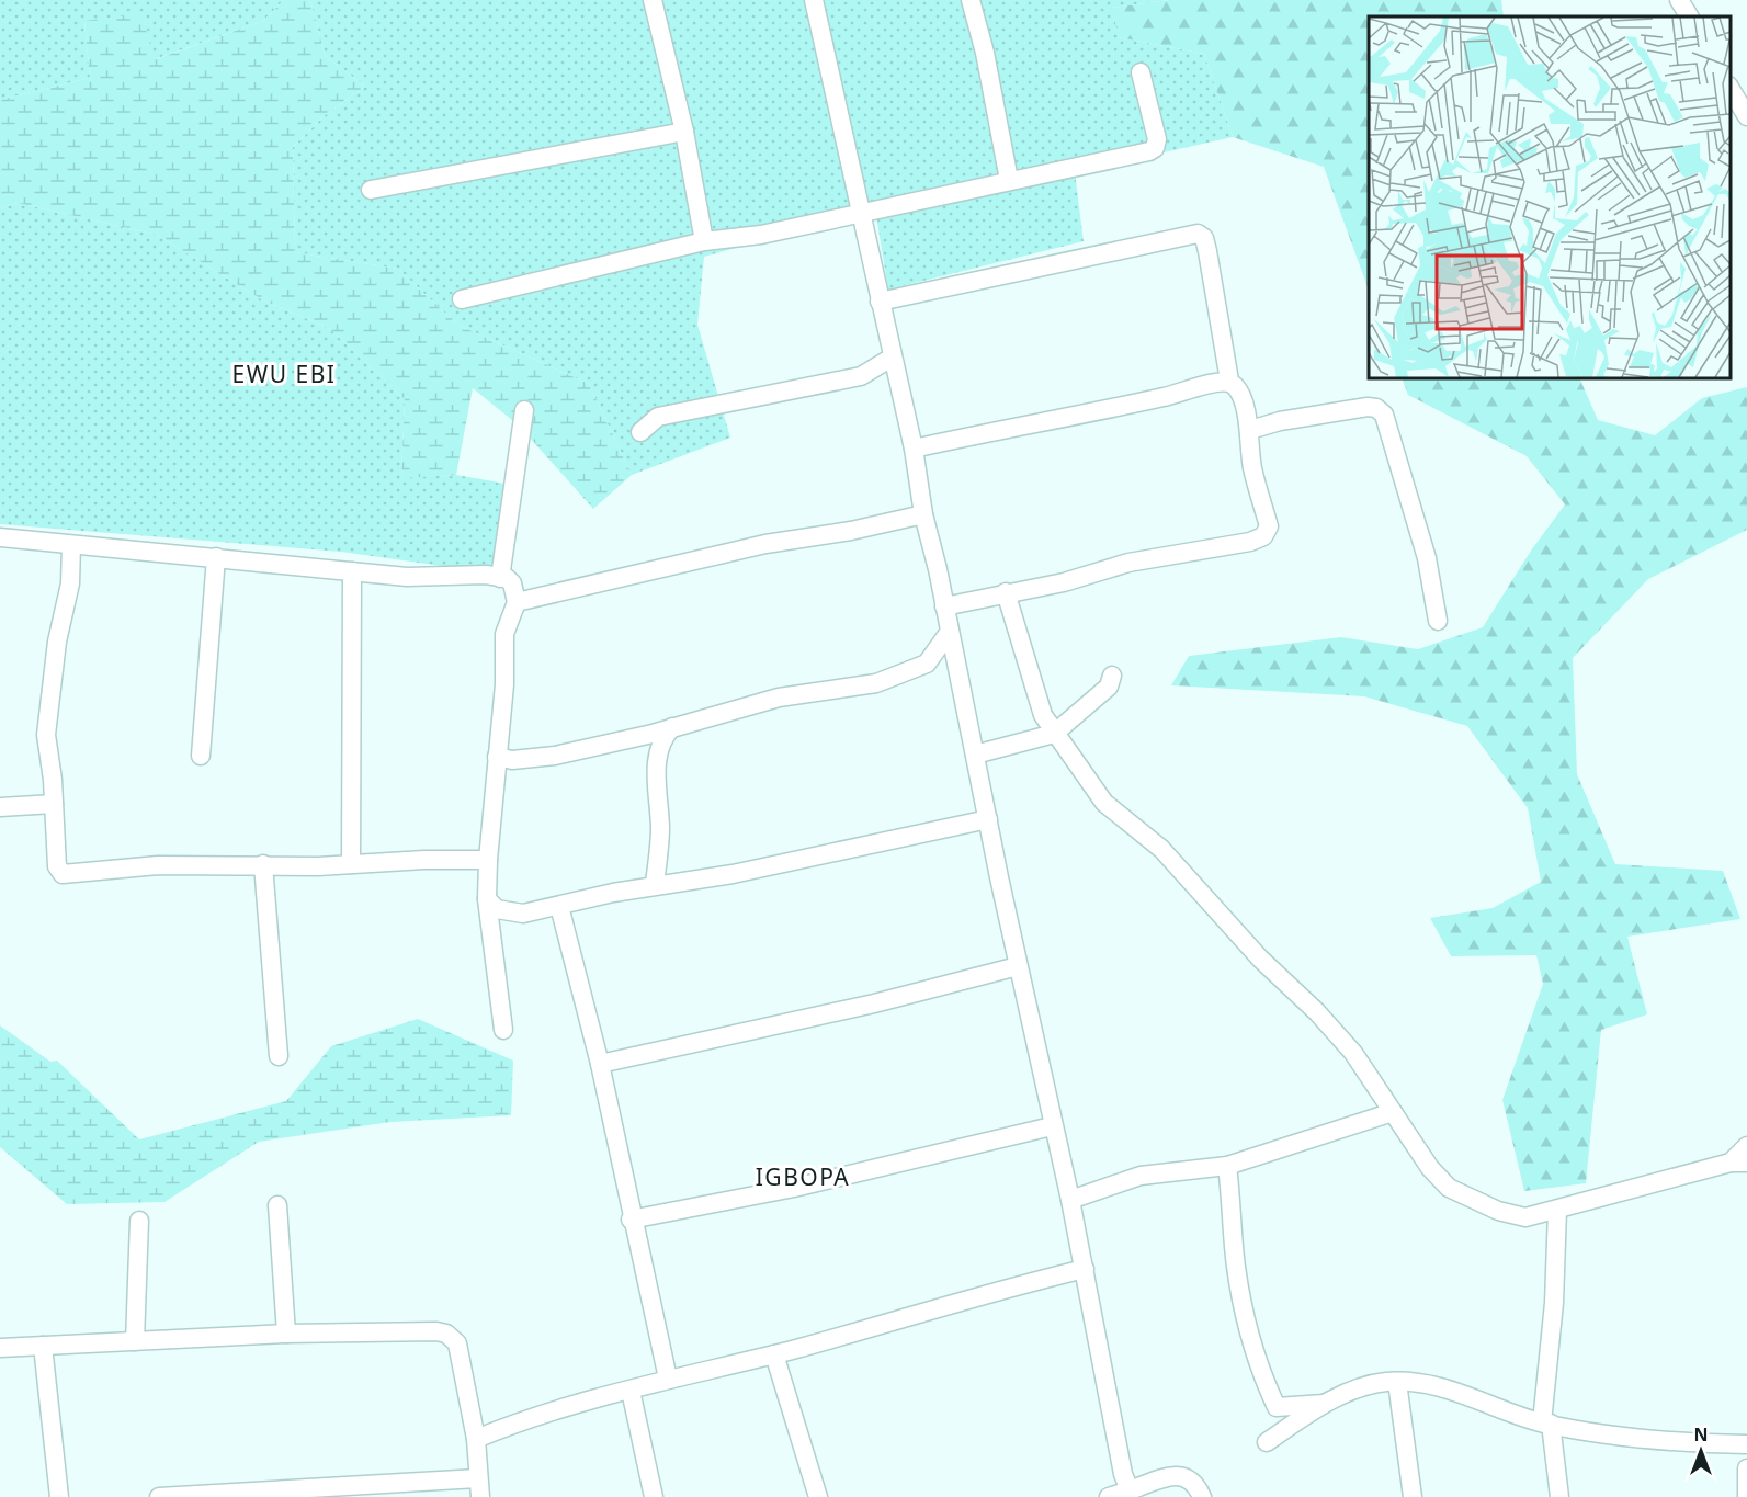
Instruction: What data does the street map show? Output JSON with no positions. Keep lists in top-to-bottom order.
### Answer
{
  "districts": ["EWU EBI", "IGBOPA"],
  "north": "top"
}
